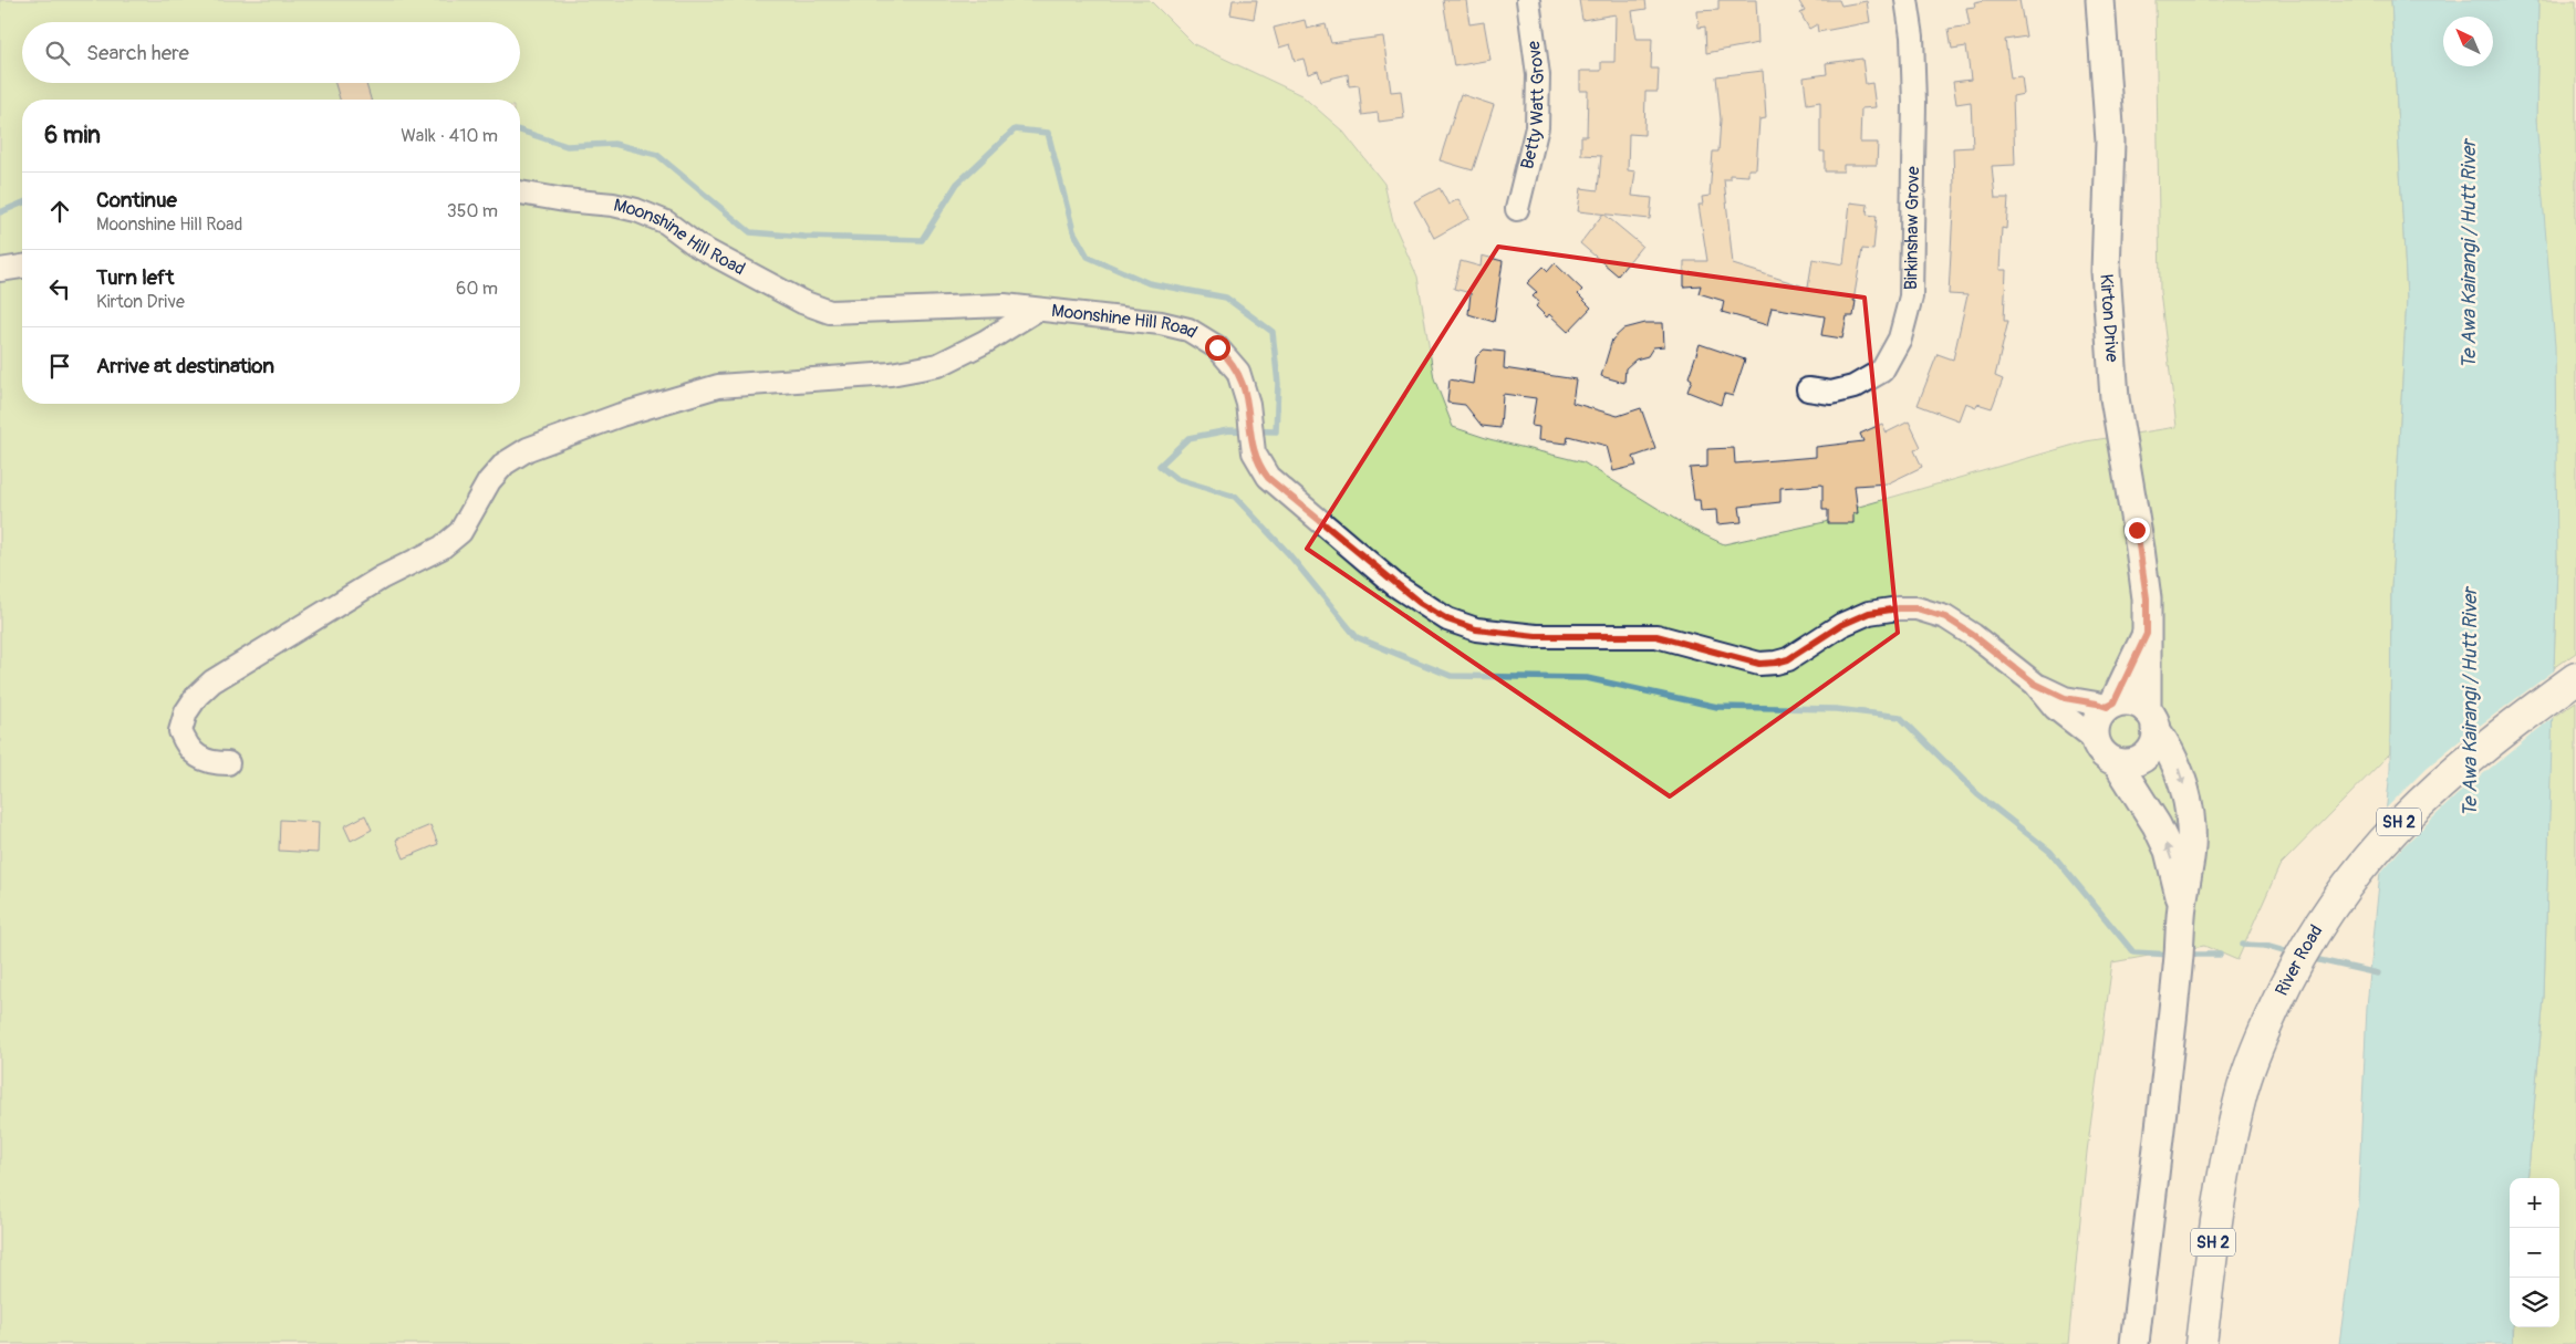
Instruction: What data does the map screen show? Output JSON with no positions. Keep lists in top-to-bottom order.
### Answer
{
  "streets": {
    "highway": ["SH 2", "River Road"],
    "street": [
      "Betty Watt Grove",
      "Birkinshaw Grove",
      "Moonshine Hill Road",
      "Kirton Drive"
    ]
  },
  "crossings": [
    ["Moonshine Hill Road", "Kirton Drive"]
  ],
  "water": ["Te Awa Kairangi / Hutt River"],
  "north": "top left",
  "page": {
    "search": "Search here",
    "heading": ["6 min", "Walk · 410 m"],
    "list": [
      ["Continue", "Moonshine Hill Road", "350 m"],
      ["Turn left", "Kirton Drive", "60 m"],
      "Arrive at destination"
    ],
    "map_buttons": ["+", "−"]
  }
}
